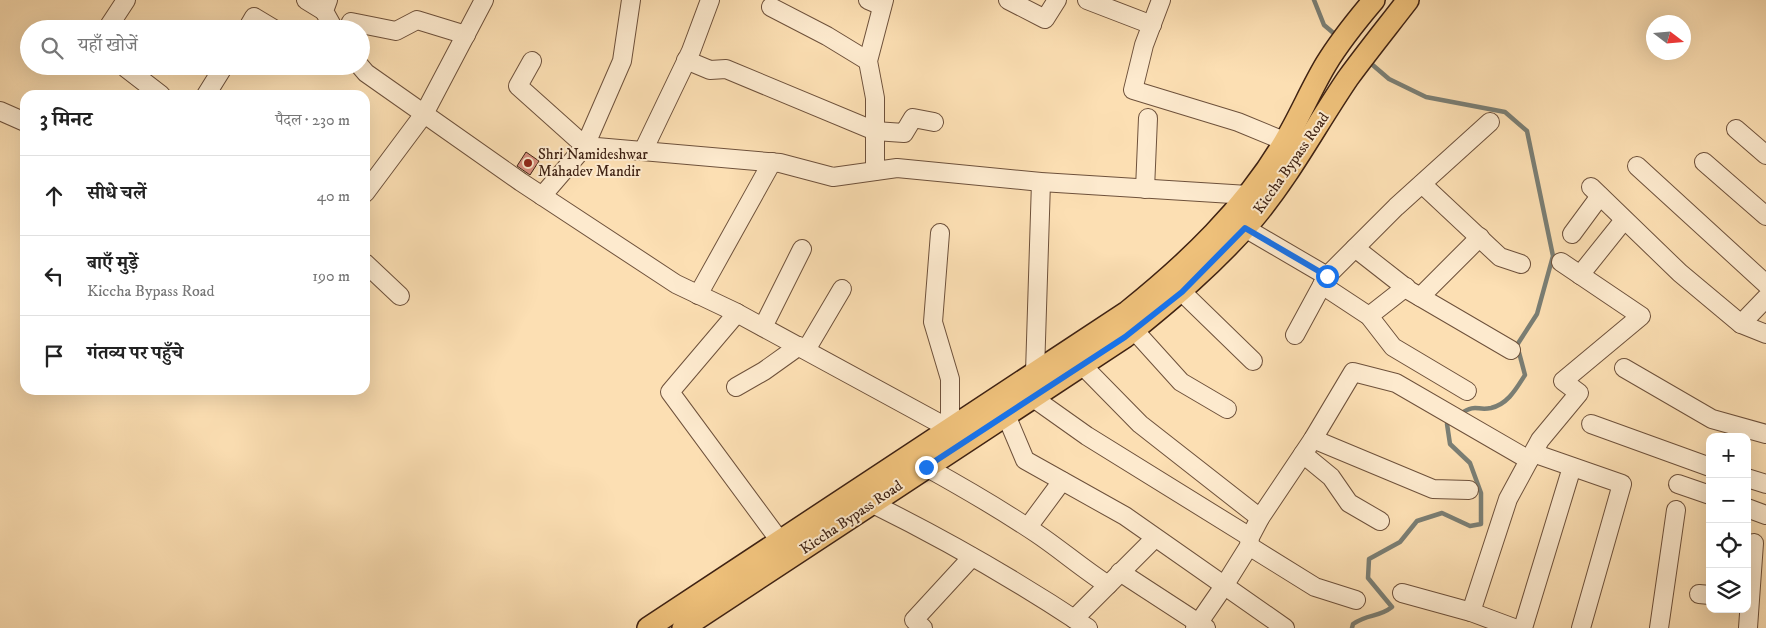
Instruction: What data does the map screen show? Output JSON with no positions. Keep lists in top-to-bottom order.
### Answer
{
  "streets": {
    "main road": ["Kiccha Bypass Road"]
  },
  "places": ["Shri Namideshwar Mahadev Mandir"],
  "north": "right",
  "page": {
    "search": "यहाँ खोजें",
    "heading": ["3 मिनट", "पैदल · 230 m"],
    "list": [
      ["सीधे चलें", "40 m"],
      ["बाएँ मुड़ें", "Kiccha Bypass Road", "190 m"],
      "गंतव्य पर पहुँचे"
    ],
    "map_buttons": ["+", "−"]
  }
}
